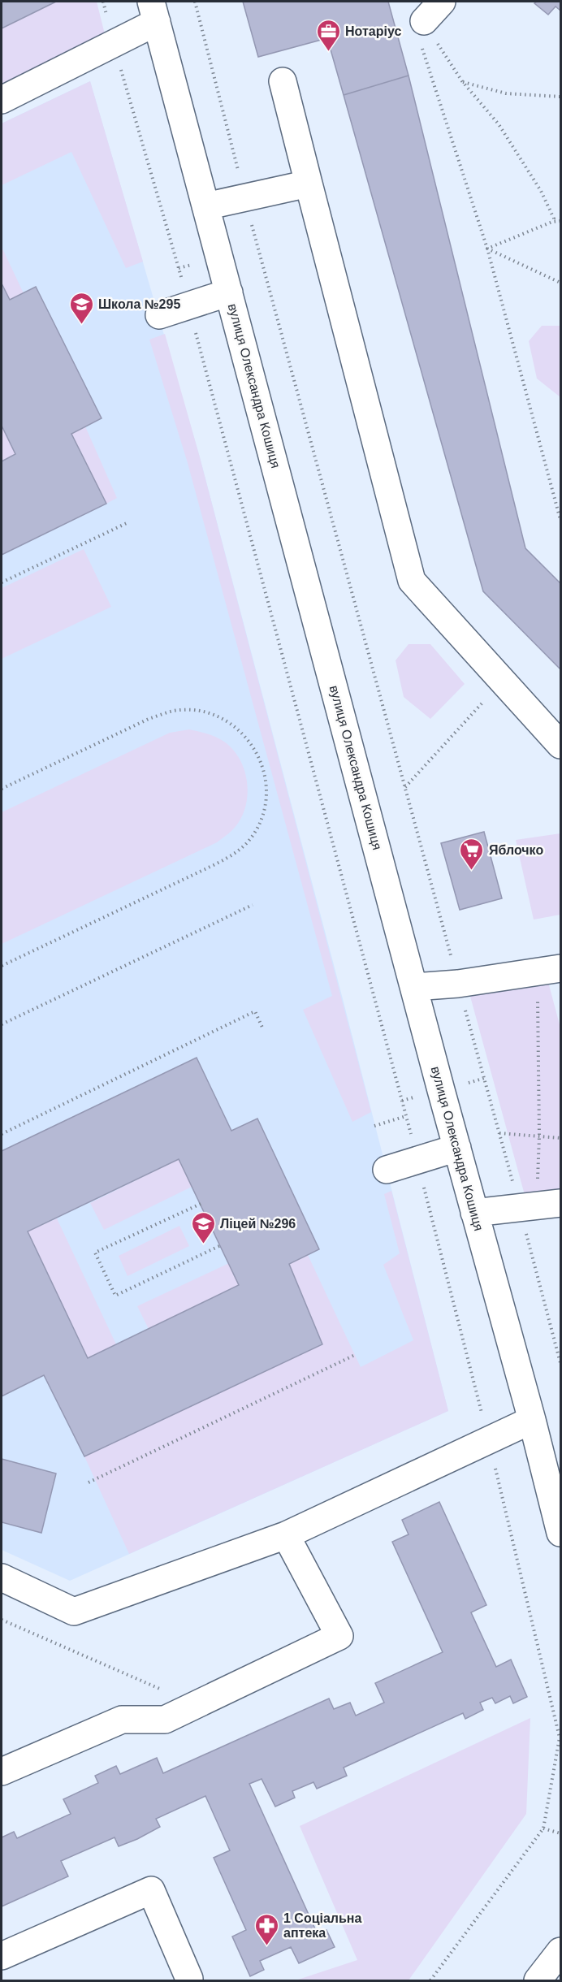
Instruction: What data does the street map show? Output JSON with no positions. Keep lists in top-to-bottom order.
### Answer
{
  "streets": {
    "street": ["вулиця Олександра Кошиця"]
  },
  "places": {
    "office": ["Нотаріус"],
    "school or university": ["Школа №295", "Ліцей №296"],
    "supermarket": ["Яблочко"],
    "pharmacy": ["1 Соціальна аптека"]
  }
}
